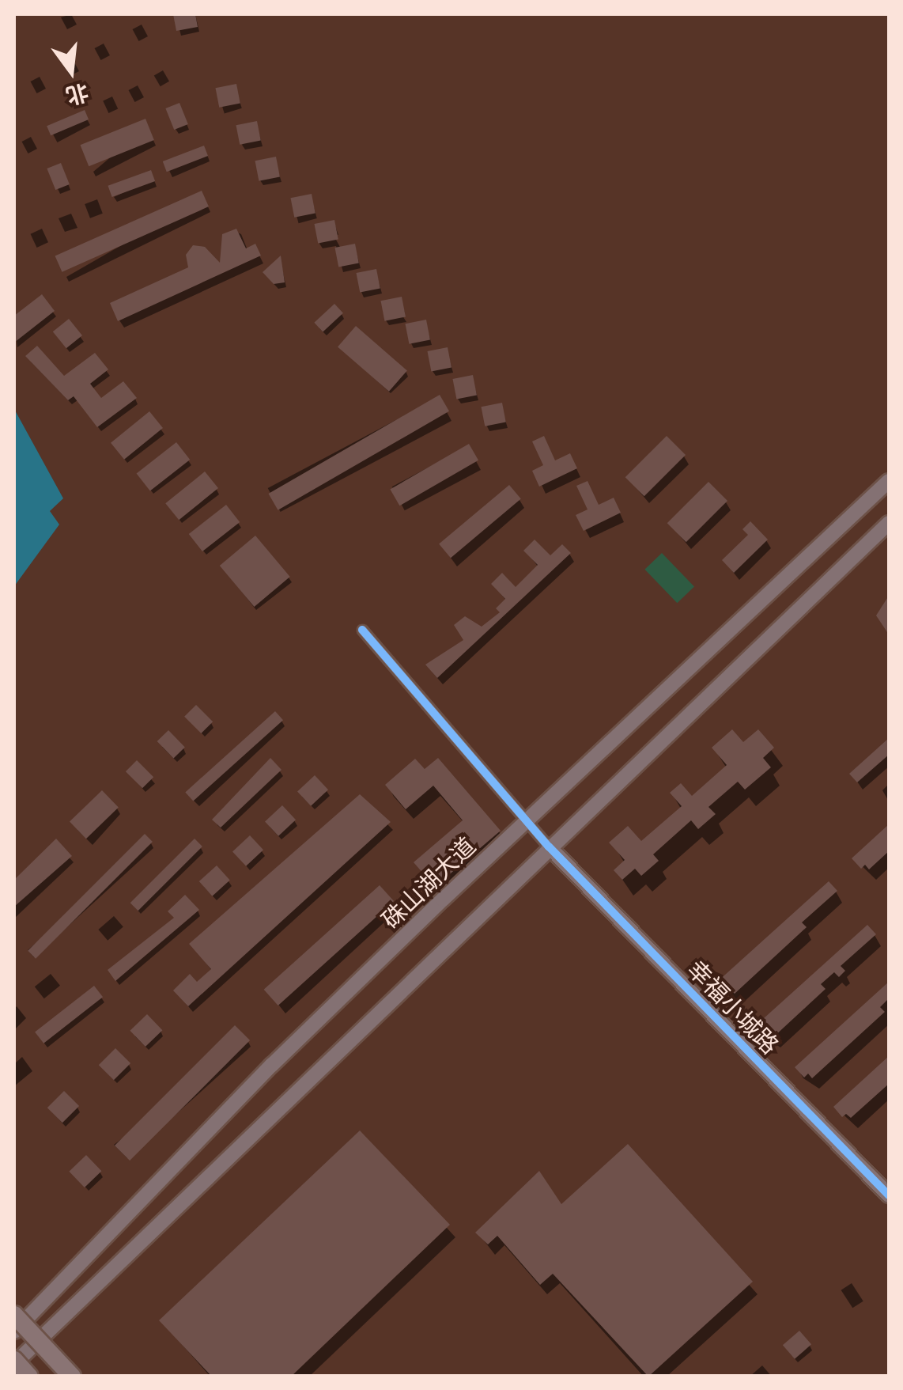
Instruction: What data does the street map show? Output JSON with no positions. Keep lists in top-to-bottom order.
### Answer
{
  "streets": {
    "main road": ["硃山湖大道", "幸福小城路"]
  },
  "north": "bottom"
}
